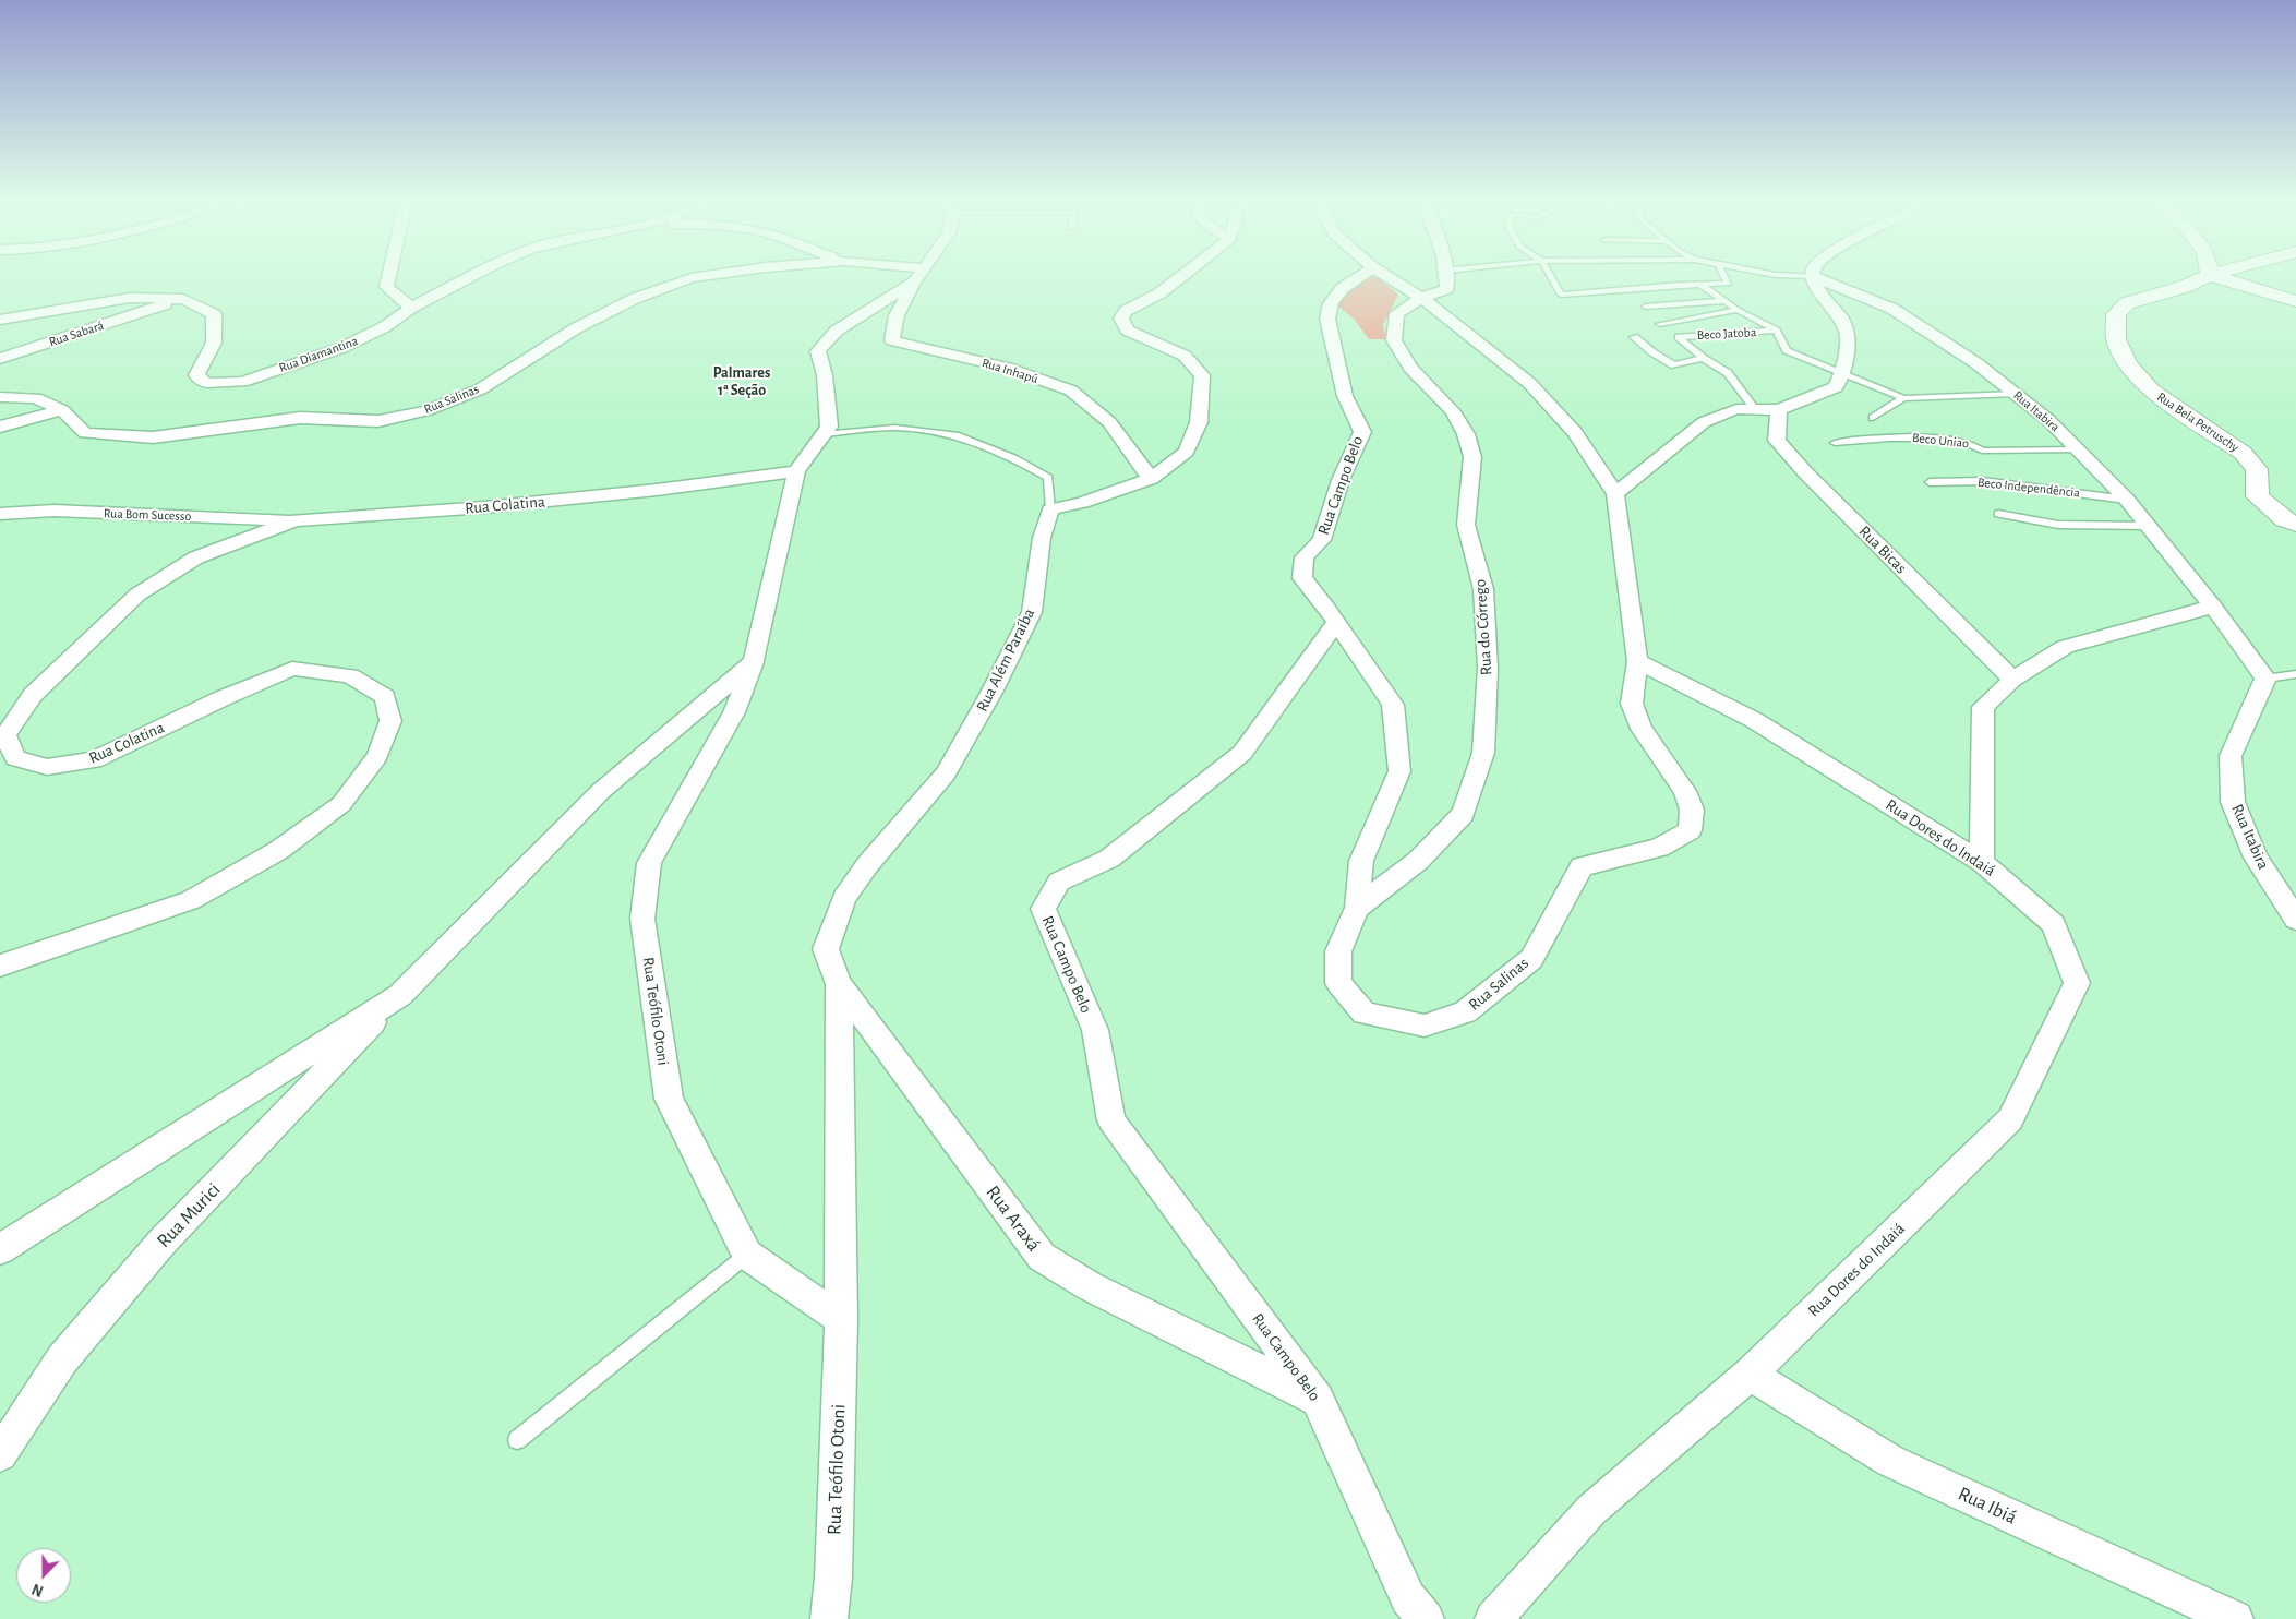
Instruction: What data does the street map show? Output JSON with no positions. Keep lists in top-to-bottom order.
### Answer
{
  "streets": {
    "street": [
      "Rua Sabará",
      "Rua Diamantina",
      "Rua Inhapú",
      "Rua Salinas",
      "Rua Itabira",
      "Rua Bela Petruschy",
      "Rua Campo Belo",
      "Rua Colatina",
      "Rua Bom Sucesso",
      "Rua Bicas",
      "Rua do Córrego",
      "Rua Além Paraíba",
      "Rua Dores do Indaiá",
      "Rua Teófilo Otoni",
      "Rua Murici",
      "Rua Araxá",
      "Rua Ibiá"
    ],
    "lane": ["Beco Jatoba", "Beco Uniao", "Beco Independência"]
  },
  "crossings": [
    ["Rua Sabará", "Rua Diamantina"],
    ["Rua Inhapú", "Rua Salinas"],
    ["Rua Salinas", "Rua Campo Belo"],
    ["Rua Salinas", "Rua do Córrego"],
    ["Rua Salinas", "Rua Dores do Indaiá"],
    ["Rua Itabira", "Beco Uniao"],
    ["Rua Itabira", "Beco Independência"],
    ["Rua Campo Belo", "Rua Araxá"],
    ["Rua Colatina", "Rua Bom Sucesso"],
    ["Rua Colatina", "Rua Teófilo Otoni"],
    ["Rua Além Paraíba", "Rua Teófilo Otoni"],
    ["Rua Além Paraíba", "Rua Araxá"],
    ["Rua Dores do Indaiá", "Rua Ibiá"],
    ["Rua Teófilo Otoni", "Rua Araxá"]
  ],
  "districts": ["Palmares 1ª Seção"],
  "north": "bottom"
}
